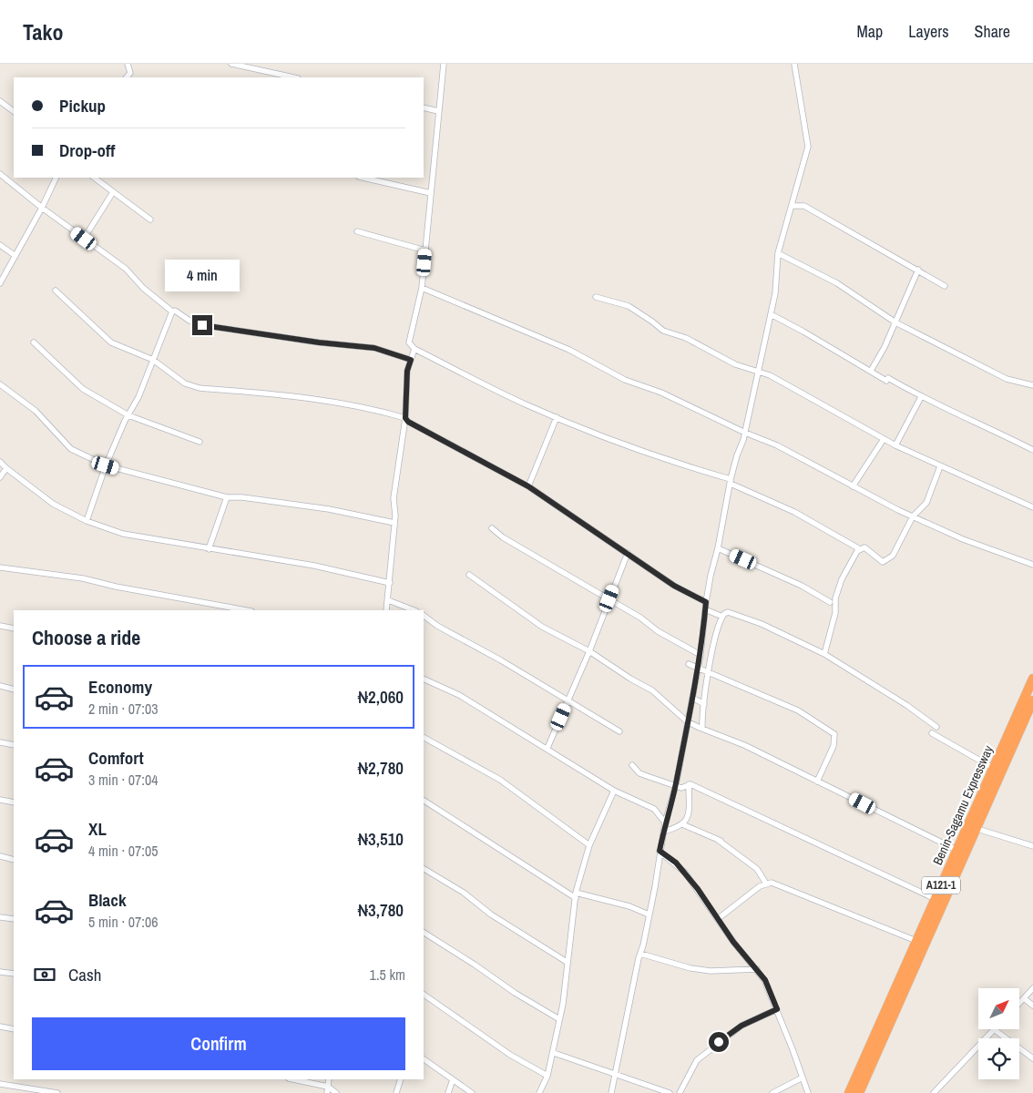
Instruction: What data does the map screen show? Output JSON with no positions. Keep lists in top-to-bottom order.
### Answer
{
  "streets": {
    "highway": ["Benin-Sagamu Expressway", "A121-1"]
  },
  "north": "top right",
  "page": {
    "header": "Tako",
    "nav": ["Map", "Layers", "Share"],
    "banner": ["Pickup", "Drop-off"],
    "bubble": "4 min",
    "heading": "Choose a ride",
    "list": [
      {
        "name": "Economy",
        "note": "2 min · 07:03",
        "value": "₦2,060"
      },
      {
        "name": "Comfort",
        "note": "3 min · 07:04",
        "value": "₦2,780"
      },
      {
        "name": "XL",
        "note": "4 min · 07:05",
        "value": "₦3,510"
      },
      {
        "name": "Black",
        "note": "5 min · 07:06",
        "value": "₦3,780"
      }
    ],
    "pay": ["Cash", "1.5 km"],
    "buttons": "Confirm"
  }
}
